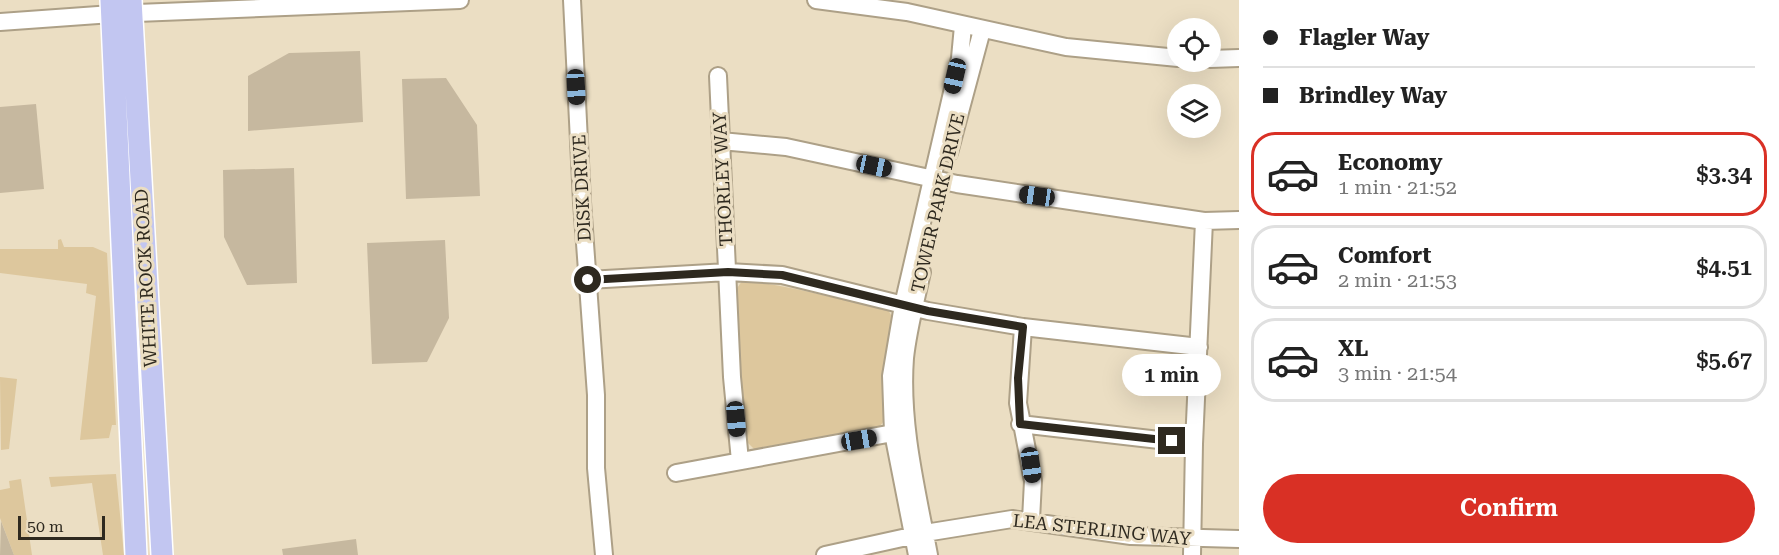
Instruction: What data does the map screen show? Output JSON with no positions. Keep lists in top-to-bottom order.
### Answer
{
  "streets": {
    "main road": ["WHITE ROCK ROAD"],
    "street": [
      "THORLEY WAY",
      "DISK DRIVE",
      "TOWER PARK DRIVE",
      "LEA STERLING WAY"
    ]
  },
  "crossings": [
    ["TOWER PARK DRIVE", "LEA STERLING WAY"]
  ],
  "scale_bar": "50 m",
  "page": {
    "banner": ["Flagler Way", "Brindley Way"],
    "list": [
      {
        "name": "Economy",
        "note": "1 min · 21:52",
        "value": "$3.34"
      },
      {
        "name": "Comfort",
        "note": "2 min · 21:53",
        "value": "$4.51"
      },
      {
        "name": "XL",
        "note": "3 min · 21:54",
        "value": "$5.67"
      }
    ],
    "bubble": "1 min",
    "buttons": "Confirm",
    "scale": "50 m"
  }
}
